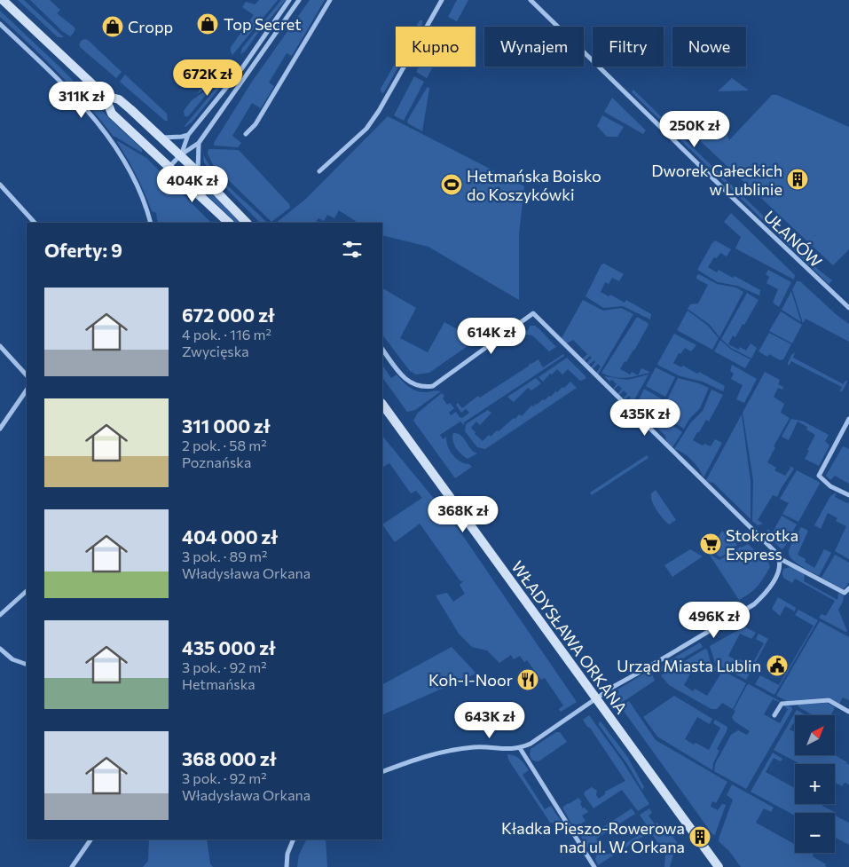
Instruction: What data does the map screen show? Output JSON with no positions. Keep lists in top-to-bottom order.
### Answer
{
  "streets": {
    "street": ["UŁANÓW", "WŁADYSŁAWA ORKANA"]
  },
  "places": {
    "shop": ["Top Secret", "Cropp"],
    "building": ["Dworek Gałeckich w Lublinie", "Kładka Pieszo-Rowerowa nad ul. W. Orkana"],
    "sports": ["Hetmańska Boisko do Koszykówki"],
    "supermarket": ["Stokrotka Express"],
    "public building": ["Urząd Miasta Lublin"],
    "restaurant": ["Koh-I-Noor"]
  },
  "north": "top right",
  "page": {
    "chip": [
      "Kupno",
      "Wynajem",
      "Filtry",
      "Nowe"
    ],
    "price": [
      "672K zł",
      "311K zł",
      "250K zł",
      "404K zł",
      "614K zł",
      "435K zł",
      "368K zł",
      "496K zł",
      "643K zł"
    ],
    "heading": "Oferty: 9",
    "list": [
      {
        "name": "672 000 zł",
        "note": "4 pok. · 116 m² · Zwycięska"
      },
      {
        "name": "311 000 zł",
        "note": "2 pok. · 58 m² · Poznańska"
      },
      {
        "name": "404 000 zł",
        "note": "3 pok. · 89 m² · Władysława Orkana"
      },
      {
        "name": "435 000 zł",
        "note": "3 pok. · 92 m² · Hetmańska"
      },
      {
        "name": "368 000 zł",
        "note": "3 pok. · 92 m² · Władysława Orkana"
      }
    ],
    "map_buttons": ["+", "−"]
  }
}
